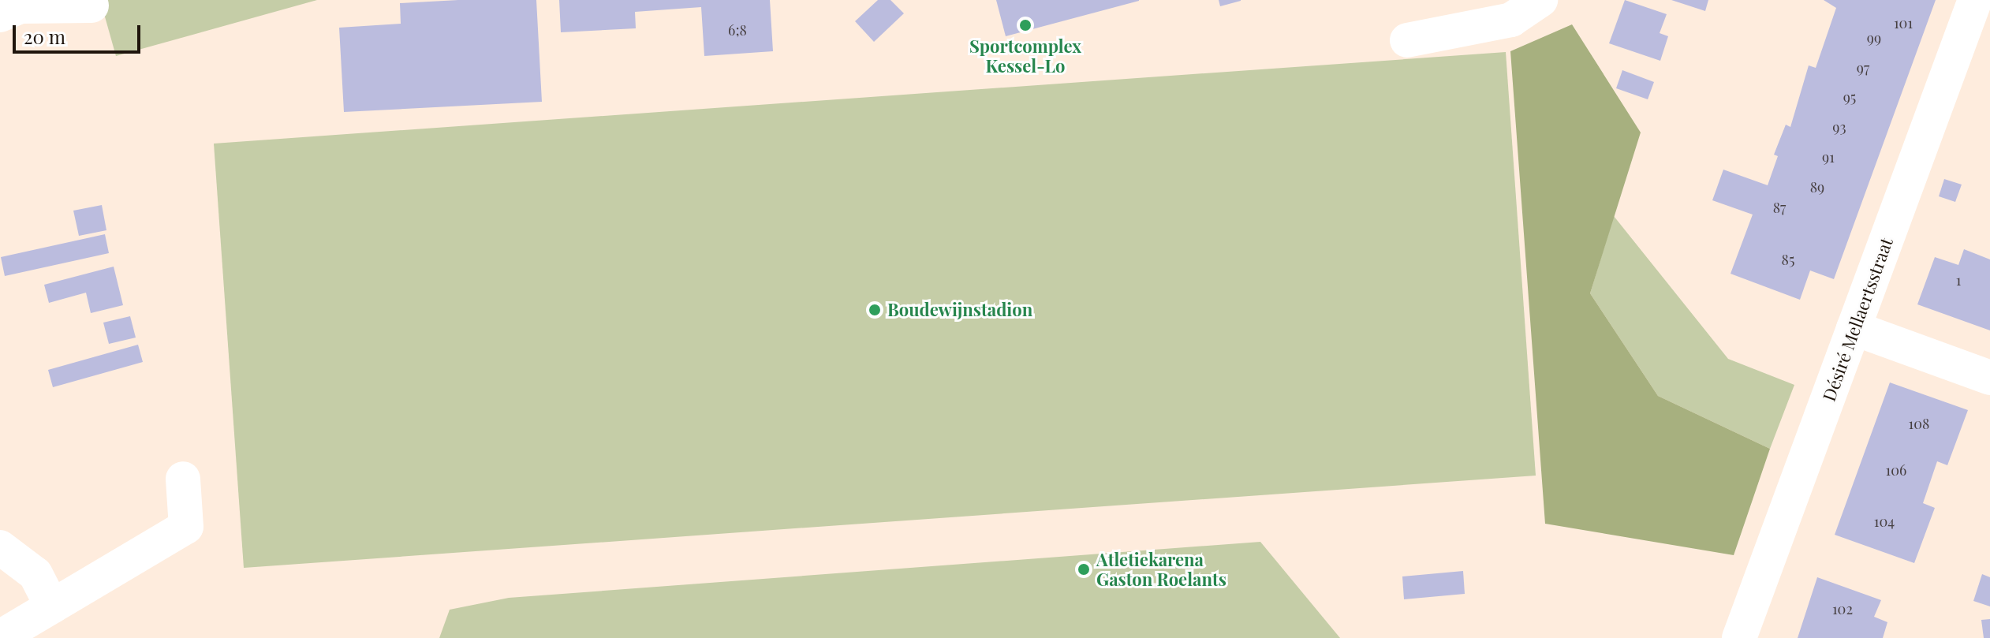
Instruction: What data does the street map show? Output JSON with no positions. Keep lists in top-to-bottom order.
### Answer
{
  "streets": {
    "street": ["Désiré Mellaertsstraat"]
  },
  "places": ["Sportcomplex Kessel-Lo", "Boudewijnstadion", "Atletiekarena Gaston Roelants"],
  "house_numbers": [
    "101",
    "6;8",
    "99",
    "97",
    "95",
    "93",
    "91",
    "89",
    "87",
    "85",
    "1",
    "108",
    "106",
    "104",
    "102"
  ],
  "scale_bar": "20 m"
}
